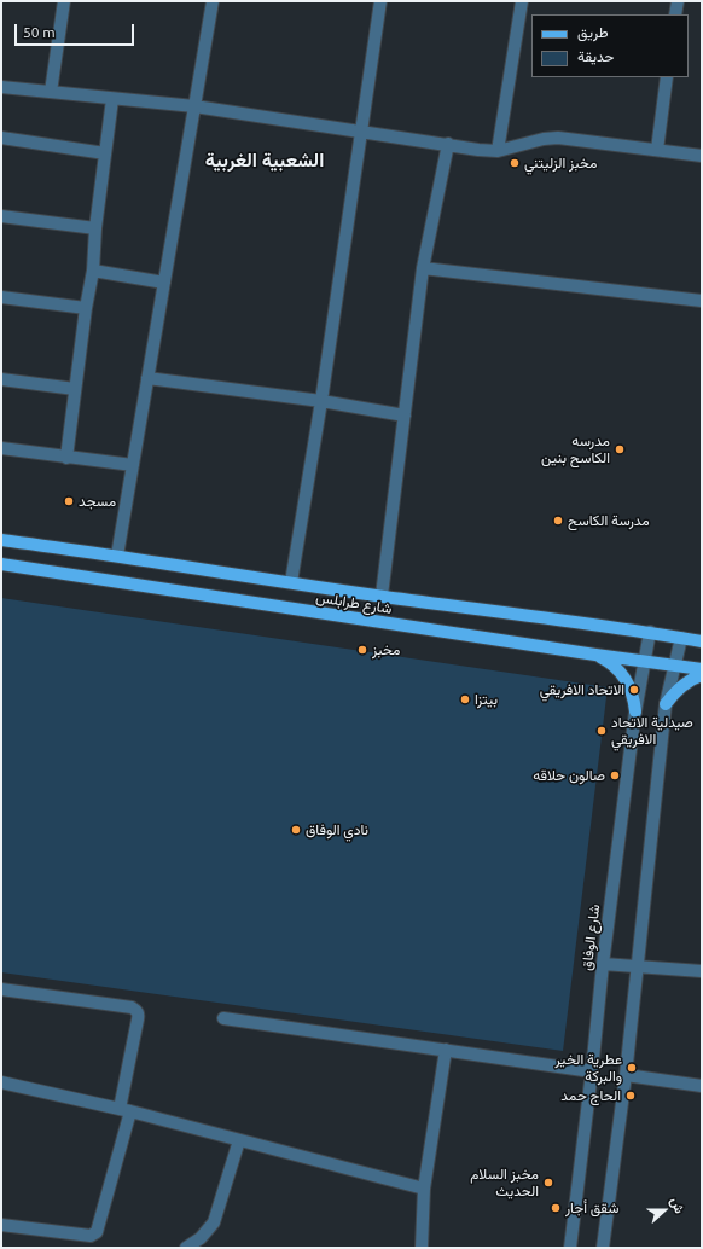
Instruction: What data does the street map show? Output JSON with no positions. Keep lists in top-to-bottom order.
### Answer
{
  "streets": {
    "main road": ["شارع طرابلس"],
    "street": ["شارع الوفاق"]
  },
  "crossings": [
    ["شارع طرابلس", "شارع الوفاق"]
  ],
  "districts": ["الشعبية الغربية"],
  "places": [
    "مخبز الزليتني",
    "مدرسه الكاسح بنين",
    "مسجد",
    "مدرسة الكاسح",
    "مخبز",
    "الاتحاد الافريقي",
    "بيتزا",
    "صيدلية الاتحاد الافريقي",
    "صالون حلاقه",
    "نادي الوفاق",
    "عطرية الخير والبركة",
    "الحاج حمد",
    "مخبز السلام الحديث",
    "شقق أجار"
  ],
  "legend": ["طريق", "حديقة"],
  "scale_bar": "50 m",
  "north": "right"
}
